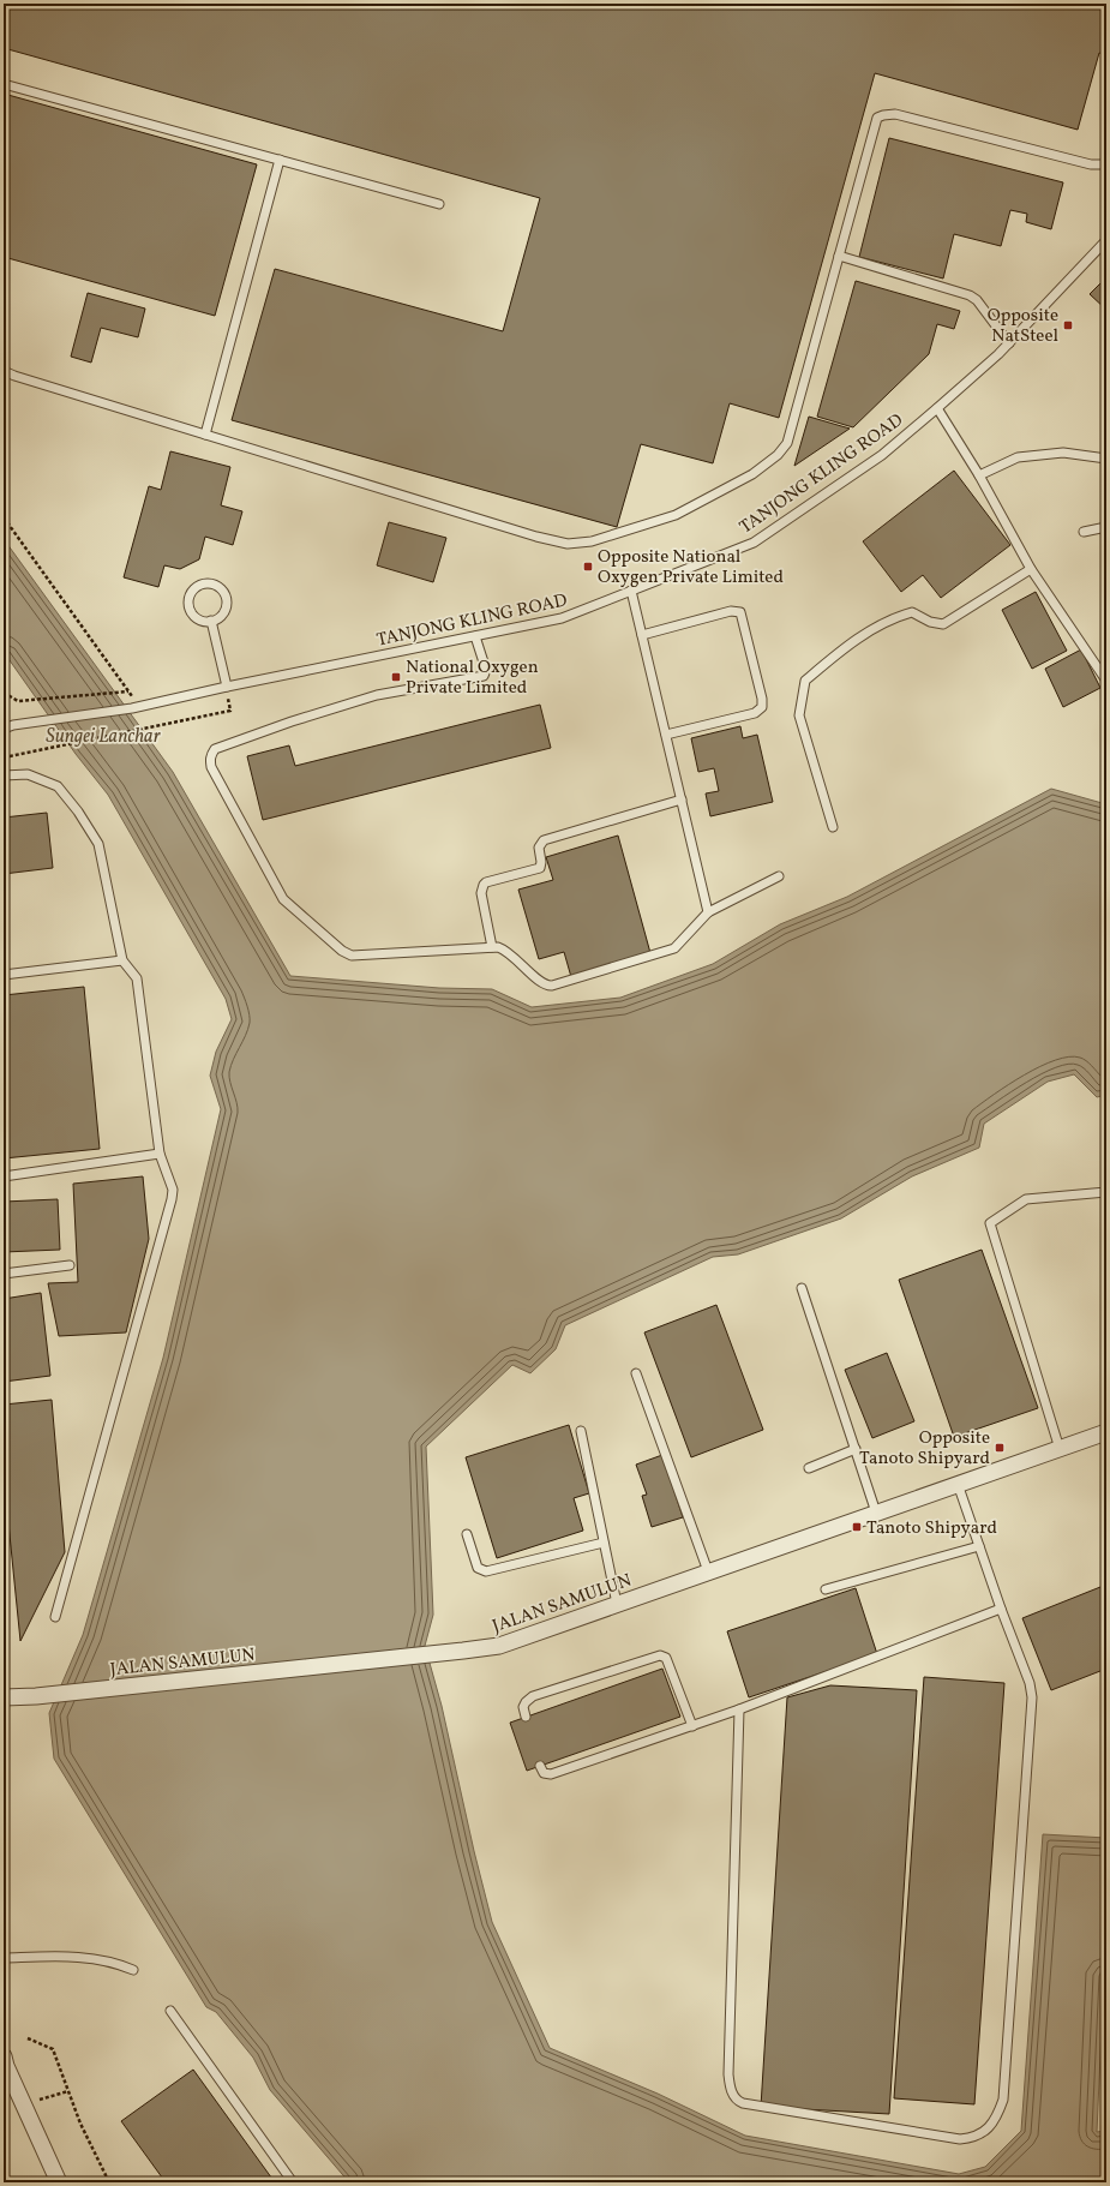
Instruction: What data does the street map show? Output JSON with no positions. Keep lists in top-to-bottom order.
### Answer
{
  "streets": {
    "street": ["JALAN SAMULUN"],
    "lane": ["TANJONG KLING ROAD"]
  },
  "water": ["Sungei Lanchar"],
  "places": {
    "transit": [
      "Opposite NatSteel",
      "Opposite National Oxygen Private Limited",
      "National Oxygen Private Limited",
      "Opposite Tanoto Shipyard",
      "Tanoto Shipyard"
    ]
  }
}
